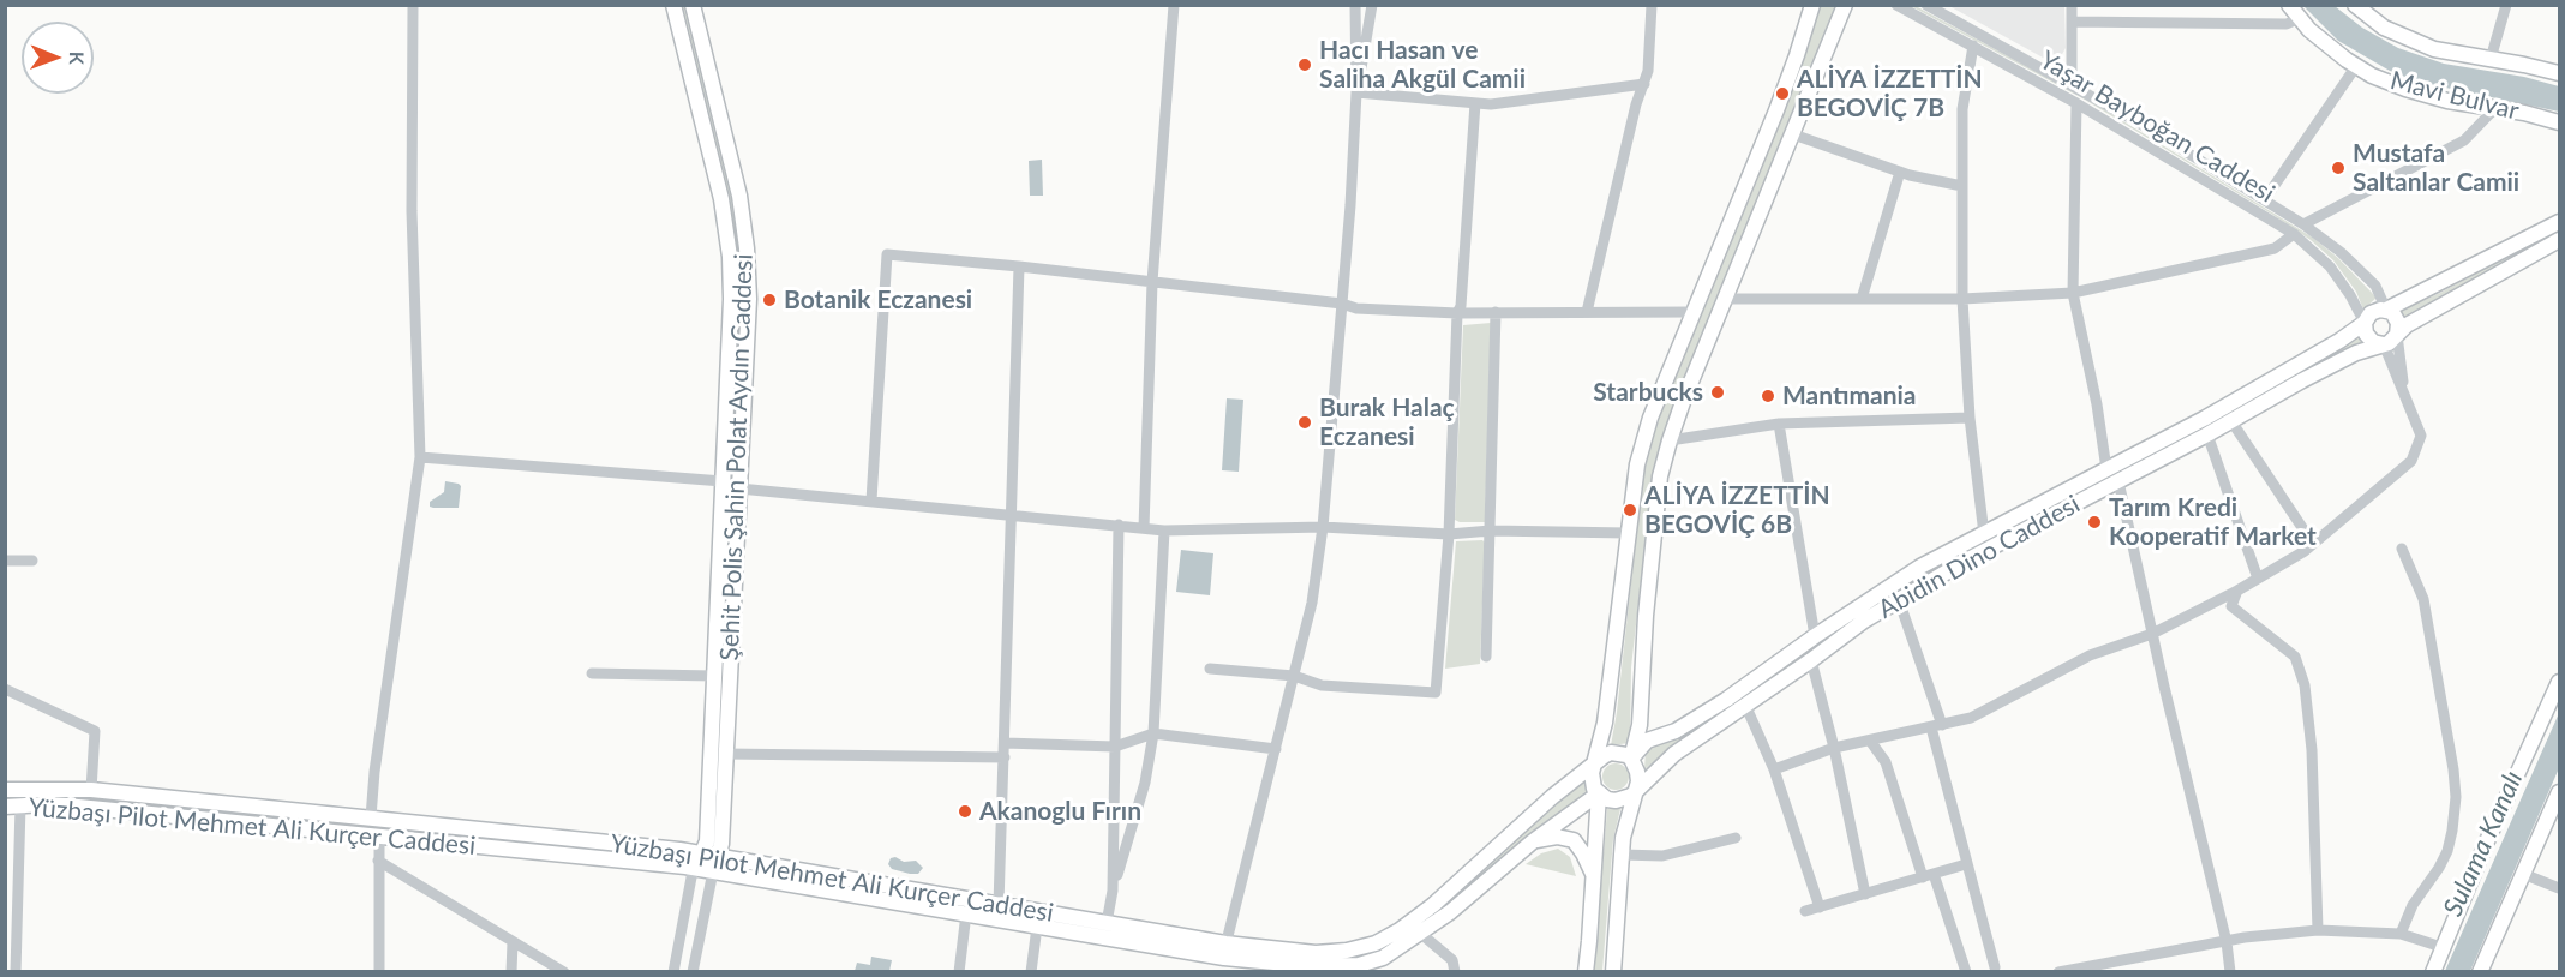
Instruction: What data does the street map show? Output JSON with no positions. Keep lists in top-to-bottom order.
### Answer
{
  "streets": {
    "main road": [
      "Mavi Bulvar",
      "Şehit Polis Şahin Polat Aydın Caddesi",
      "Abidin Dino Caddesi",
      "Yüzbaşı Pilot Mehmet Ali Kurçer Caddesi"
    ],
    "street": ["Yaşar Bayboğan Caddesi"]
  },
  "crossings": [
    ["Yaşar Bayboğan Caddesi", "Abidin Dino Caddesi"],
    ["Şehit Polis Şahin Polat Aydın Caddesi", "Yüzbaşı Pilot Mehmet Ali Kurçer Caddesi"],
    ["Abidin Dino Caddesi", "Yüzbaşı Pilot Mehmet Ali Kurçer Caddesi"]
  ],
  "water": ["Sulama Kanalı"],
  "places": [
    "Hacı Hasan ve Saliha Akgül Camii",
    "ALİYA İZZETTİN BEGOVİÇ 7B",
    "Mustafa Saltanlar Camii",
    "Botanik Eczanesi",
    "Starbucks",
    "Mantımania",
    "Burak Halaç Eczanesi",
    "ALİYA İZZETTİN BEGOVİÇ 6B",
    "Tarım Kredi Kooperatif Market",
    "Akanoglu Fırın"
  ],
  "north": "right"
}
